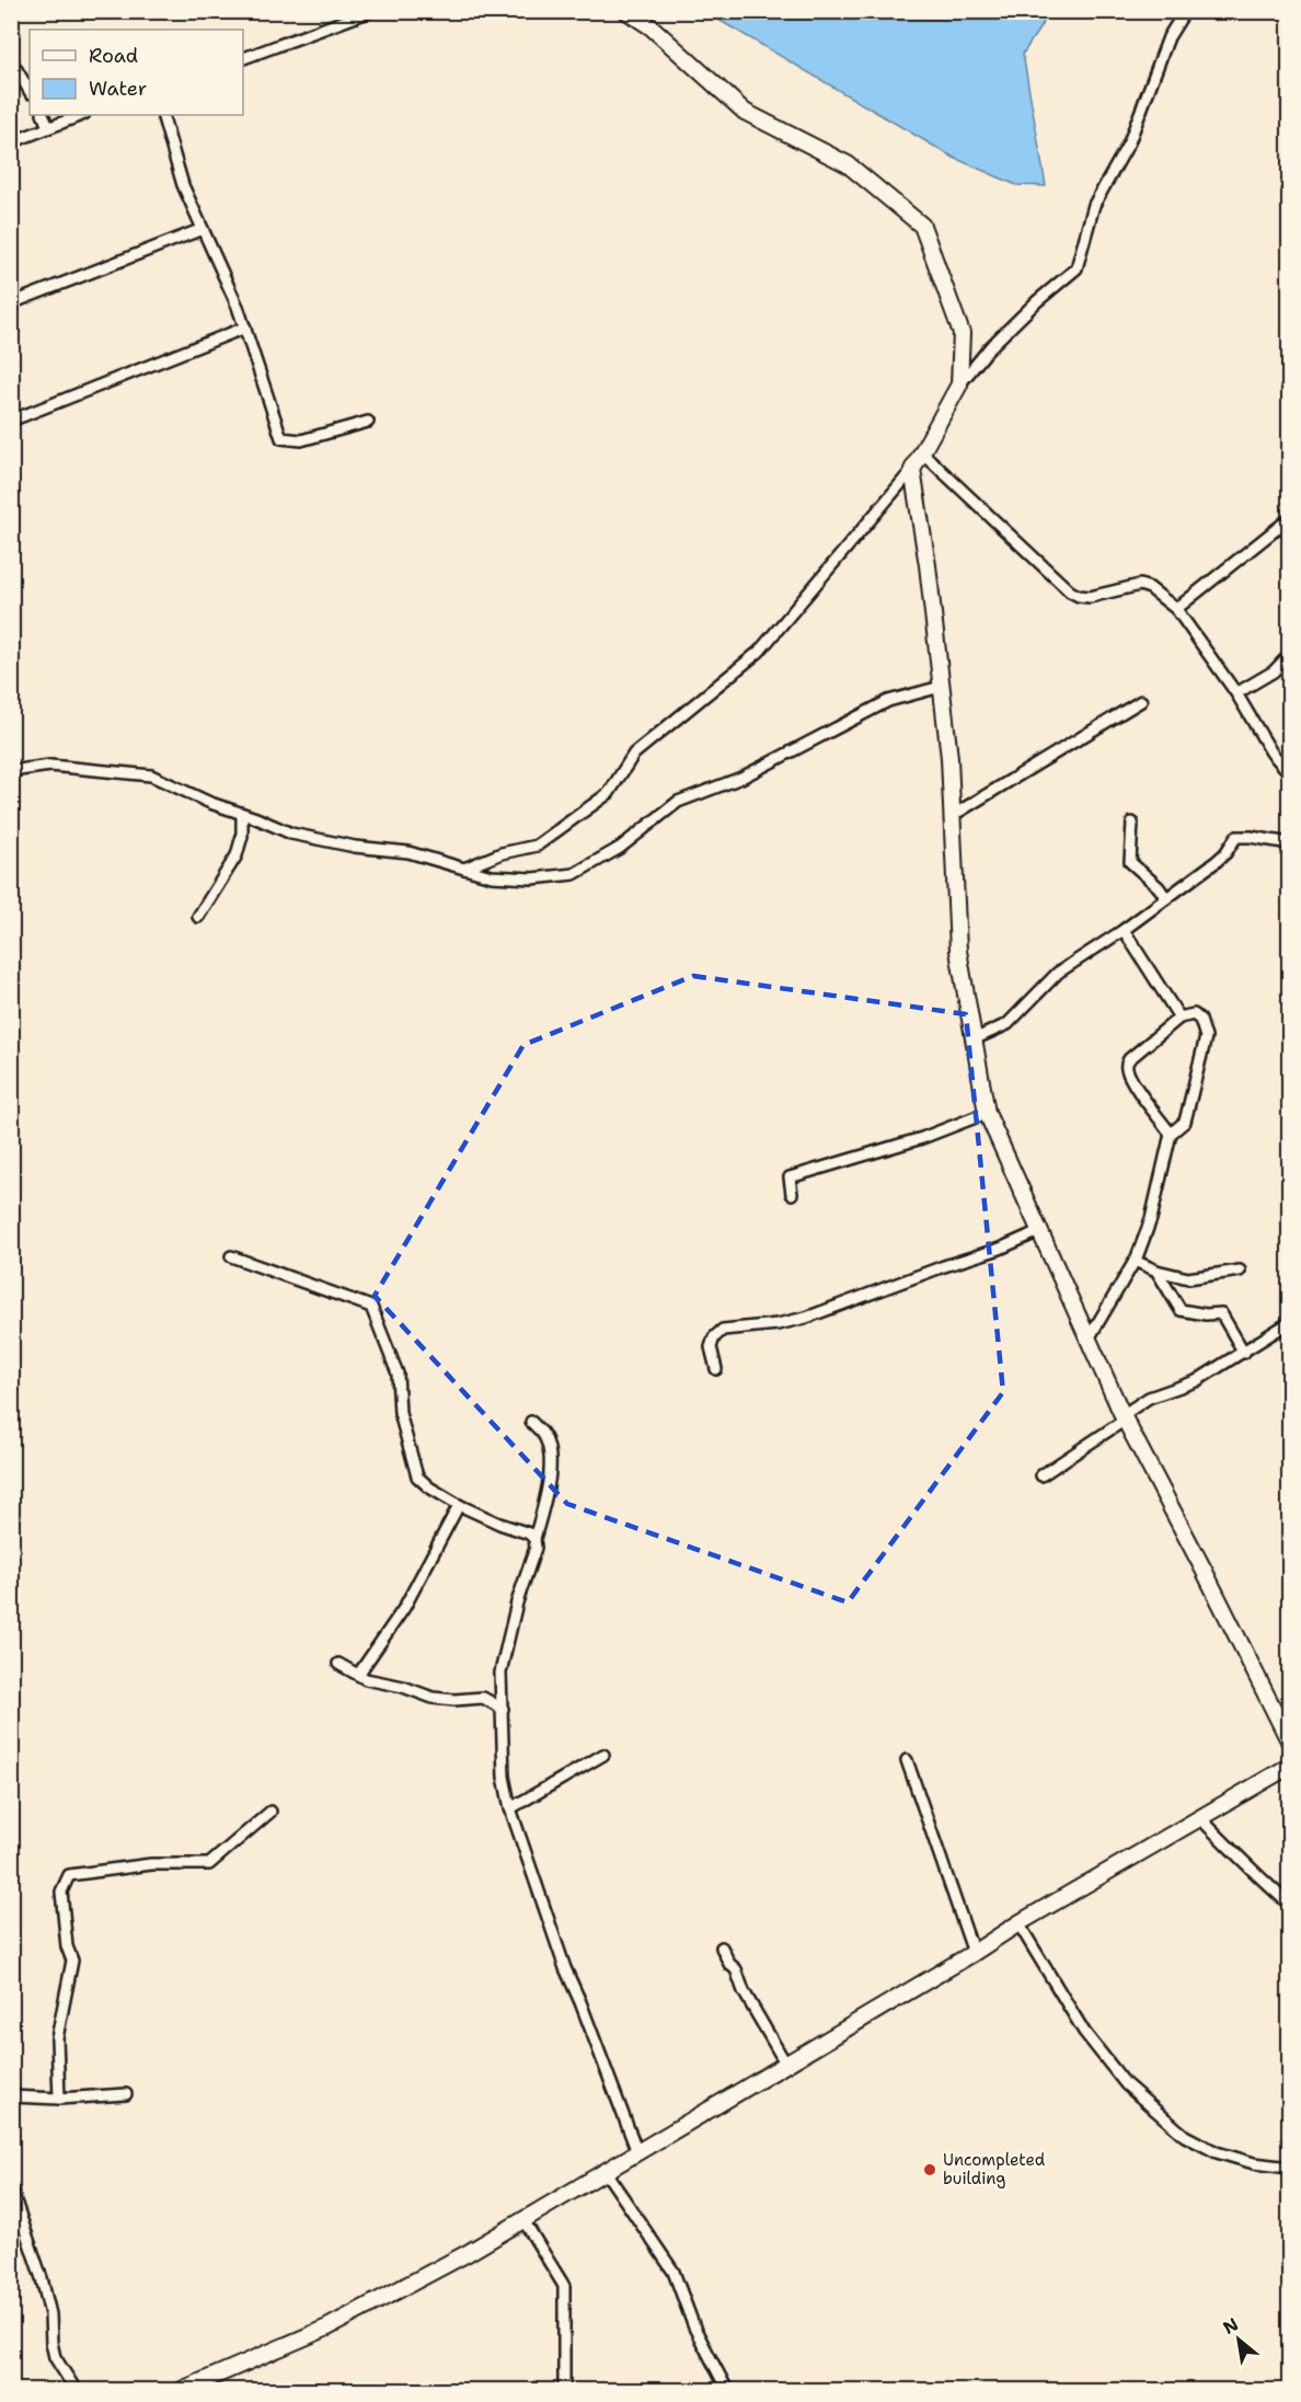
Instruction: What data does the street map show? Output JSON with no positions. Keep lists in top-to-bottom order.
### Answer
{
  "places": ["Uncompleted building"],
  "legend": ["Road", "Water"],
  "north": "top left"
}
